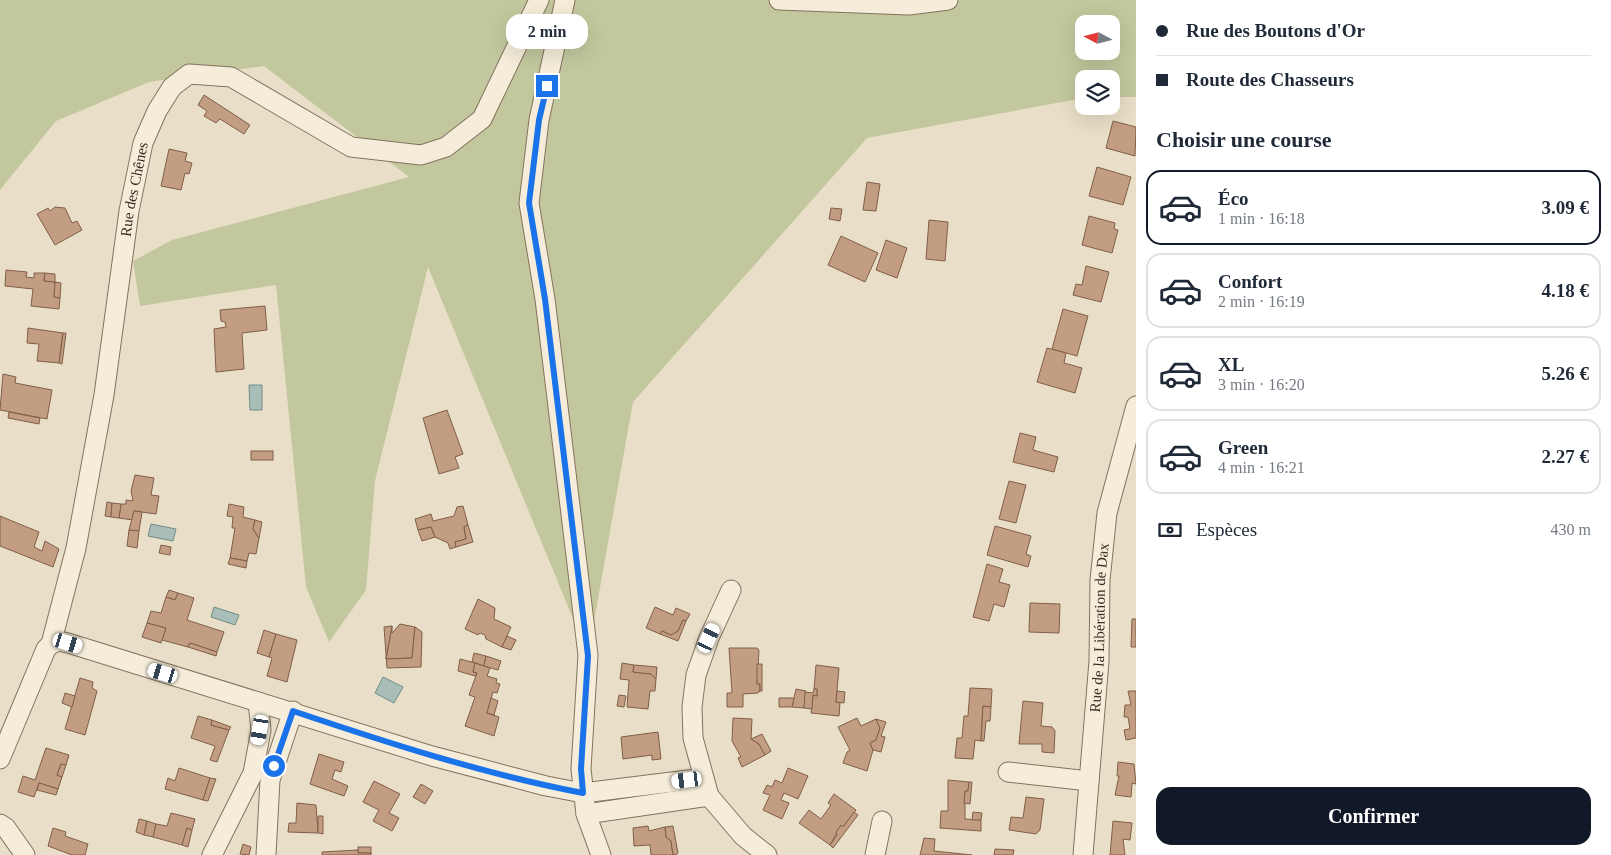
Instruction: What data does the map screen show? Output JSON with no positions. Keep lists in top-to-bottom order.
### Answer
{
  "streets": {
    "street": ["Rue des Chênes", "Rue de la Libération de Dax"]
  },
  "north": "left",
  "page": {
    "banner": ["Rue des Boutons d'Or", "Route des Chasseurs"],
    "bubble": "2 min",
    "heading": "Choisir une course",
    "list": [
      {
        "name": "Éco",
        "note": "1 min · 16:18",
        "value": "3.09 €"
      },
      {
        "name": "Confort",
        "note": "2 min · 16:19",
        "value": "4.18 €"
      },
      {
        "name": "XL",
        "note": "3 min · 16:20",
        "value": "5.26 €"
      },
      {
        "name": "Green",
        "note": "4 min · 16:21",
        "value": "2.27 €"
      }
    ],
    "pay": ["Espèces", "430 m"],
    "buttons": "Confirmer"
  }
}
